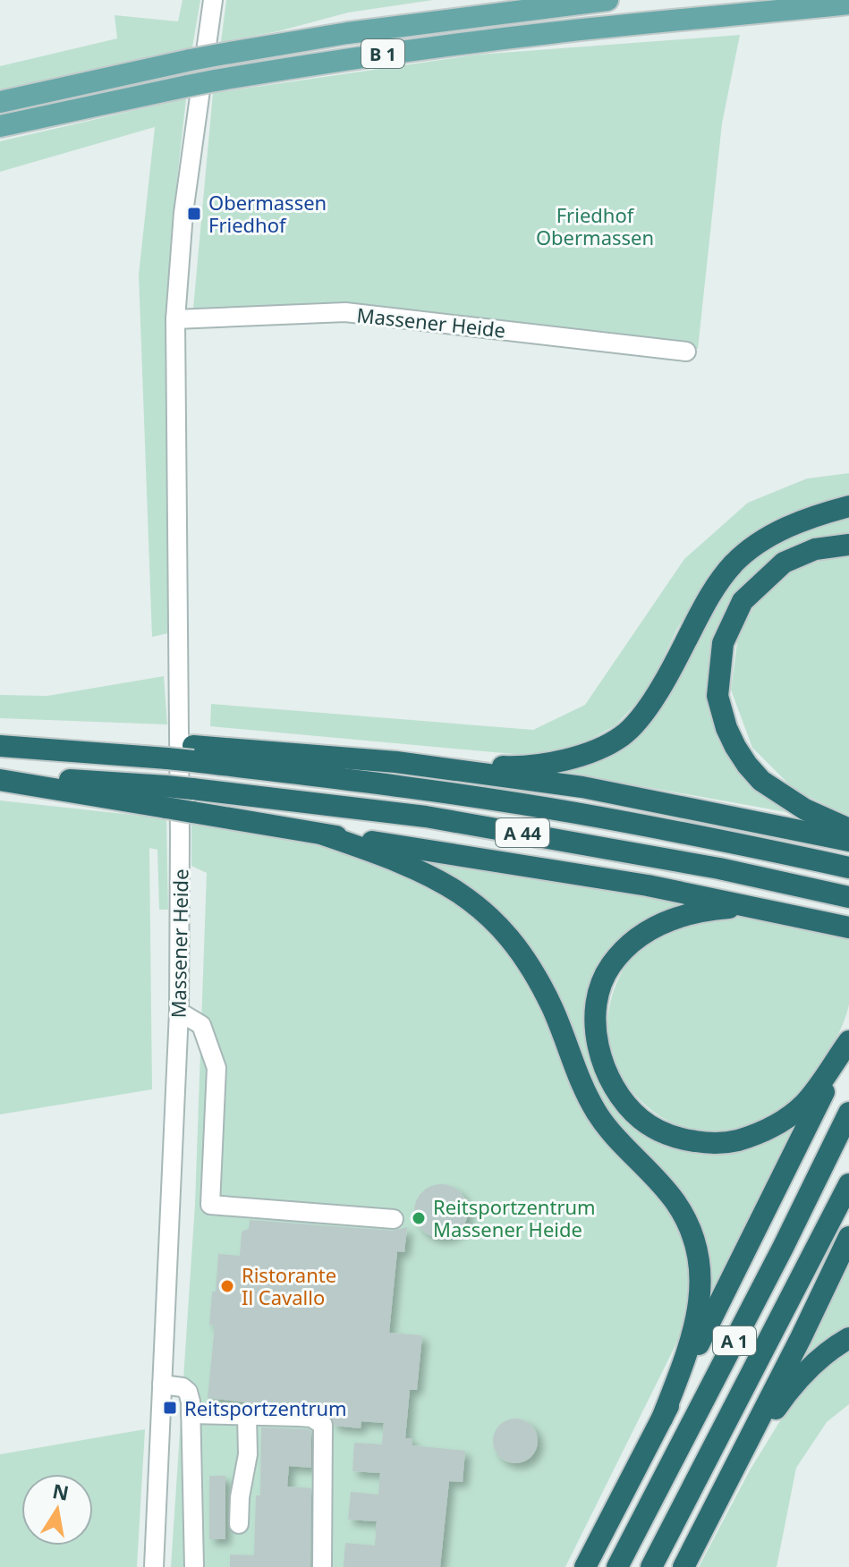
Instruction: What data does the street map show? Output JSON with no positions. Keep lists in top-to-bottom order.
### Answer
{
  "streets": {
    "highway": ["A 44", "A 1"],
    "main road": ["B 1"],
    "street": ["Massener Heide"]
  },
  "parks": ["Friedhof Obermassen"],
  "places": {
    "transit": ["Obermassen Friedhof", "Reitsportzentrum"],
    "other": ["Reitsportzentrum Massener Heide", "Ristorante Il Cavallo"]
  },
  "north": "top"
}
